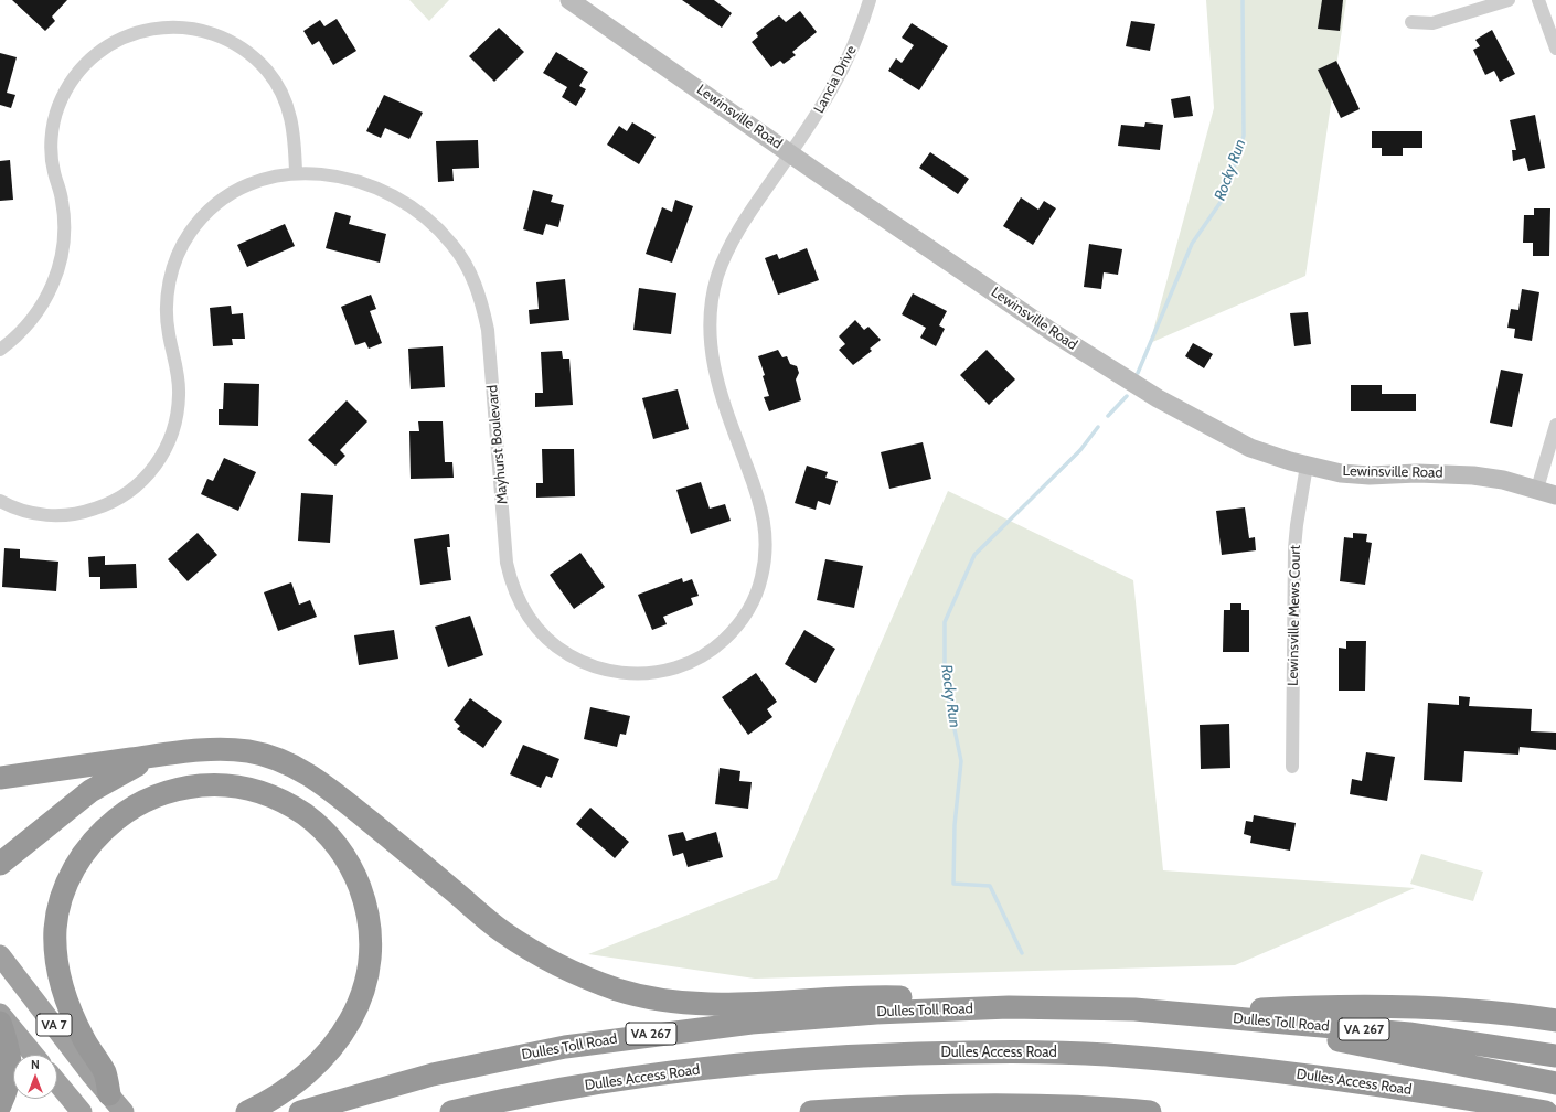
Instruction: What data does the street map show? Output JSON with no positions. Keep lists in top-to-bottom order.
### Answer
{
  "streets": {
    "highway": [
      "Dulles Toll Road",
      "VA 7",
      "VA 267",
      "Dulles Access Road"
    ],
    "main road": ["Lewinsville Road"],
    "street": ["Lancia Drive", "Mayhurst Boulevard", "Lewinsville Mews Court"]
  },
  "crossings": [
    ["Lancia Drive", "Lewinsville Road"],
    ["Lancia Drive", "Mayhurst Boulevard"],
    ["Lewinsville Road", "Mayhurst Boulevard"],
    ["Lewinsville Road", "Lewinsville Mews Court"]
  ],
  "water": ["Rocky Run"],
  "north": "top"
}
